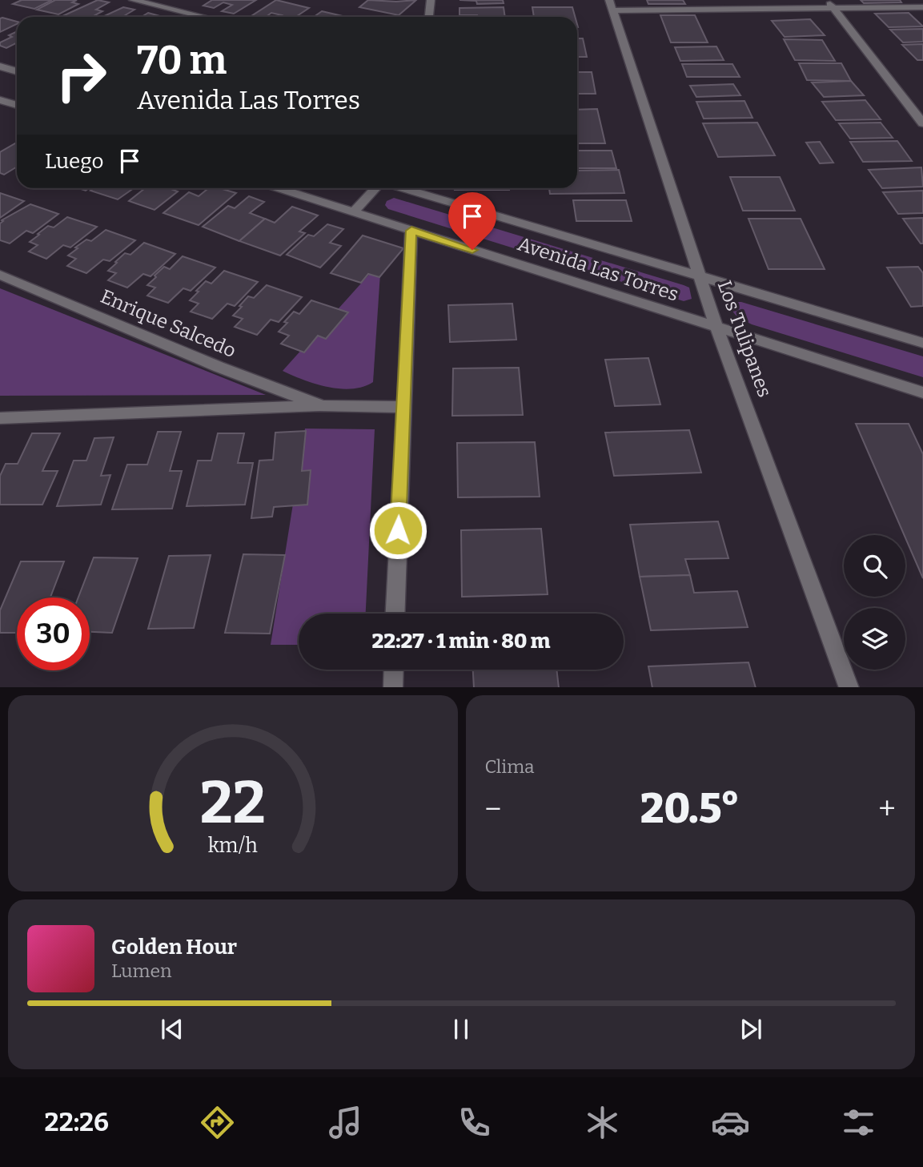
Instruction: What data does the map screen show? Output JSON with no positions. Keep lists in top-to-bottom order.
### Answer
{
  "streets": {
    "street": ["Avenida Las Torres", "Enrique Salcedo", "Los Tulipanes"]
  },
  "crossings": [
    ["Avenida Las Torres", "Los Tulipanes"]
  ],
  "page": {
    "turn": ["70 m", "Avenida Las Torres"],
    "then": "Luego",
    "limit": "30",
    "trip": "22:27 · 1 min · 80 m",
    "tile": "Clima",
    "heat": ["−", "20.5°", "+"],
    "song": ["Golden Hour", "Lumen"],
    "tabs": "22:26",
    "gauge": ["22", "km/h"]
  }
}
